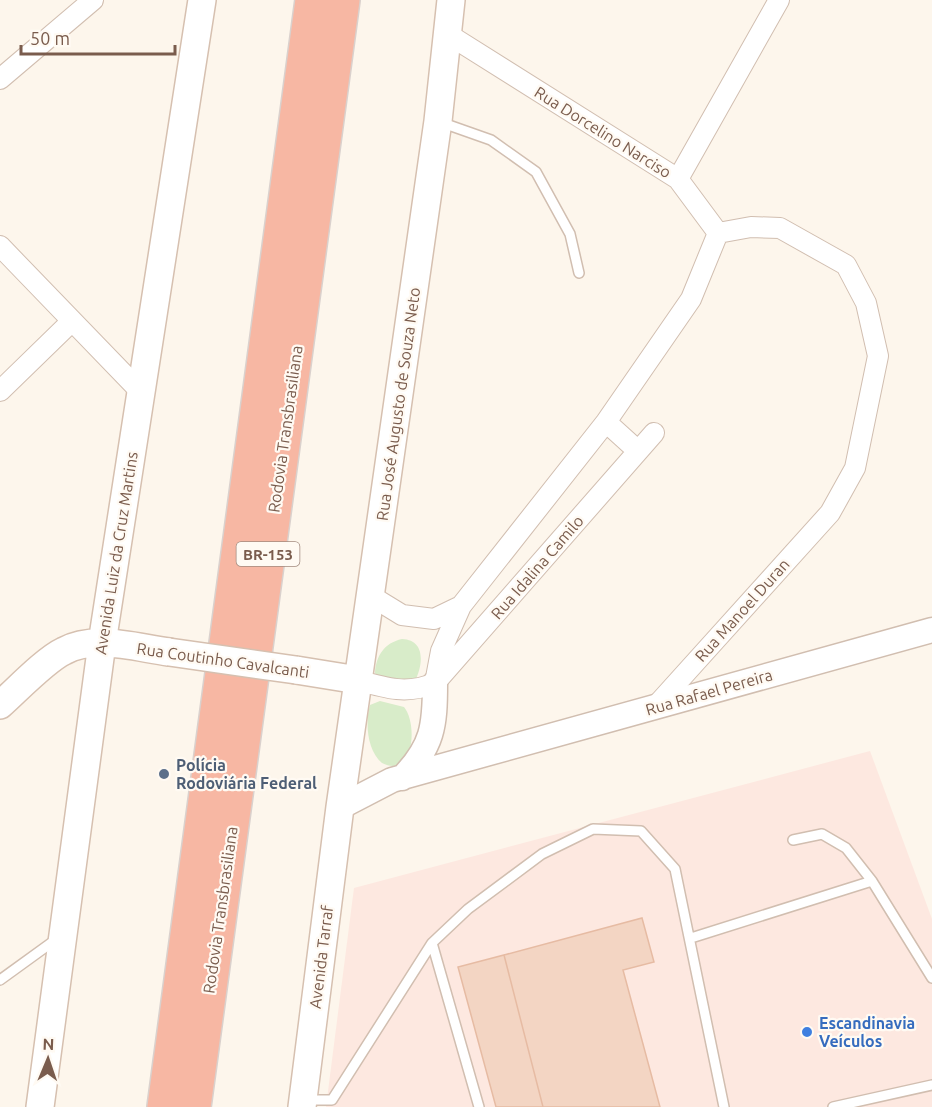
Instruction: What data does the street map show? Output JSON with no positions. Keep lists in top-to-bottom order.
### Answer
{
  "streets": {
    "highway": ["Rodovia Transbrasiliana", "BR-153"],
    "main road": [
      "Rua José Augusto de Souza Neto",
      "Avenida Luiz da Cruz Martins",
      "Rua Coutinho Cavalcanti",
      "Avenida Tarraf"
    ],
    "street": [
      "Rua Dorcelino Narciso",
      "Rua Idalina Camilo",
      "Rua Manoel Duran",
      "Rua Rafael Pereira"
    ]
  },
  "crossings": [
    ["Rua Dorcelino Narciso", "Rua José Augusto de Souza Neto"],
    ["Rua José Augusto de Souza Neto", "Rua Idalina Camilo"],
    ["Rua José Augusto de Souza Neto", "Rua Coutinho Cavalcanti"],
    ["Rua José Augusto de Souza Neto", "Rua Rafael Pereira"],
    ["Rua José Augusto de Souza Neto", "Avenida Tarraf"],
    ["Avenida Luiz da Cruz Martins", "Rua Coutinho Cavalcanti"],
    ["Rua Idalina Camilo", "Rua Manoel Duran"],
    ["Rua Idalina Camilo", "Rua Rafael Pereira"],
    ["Rua Manoel Duran", "Rua Rafael Pereira"],
    ["Rua Rafael Pereira", "Avenida Tarraf"]
  ],
  "places": ["Polícia Rodoviária Federal", "Escandinavia Veículos"],
  "scale_bar": "50 m",
  "north": "top"
}
